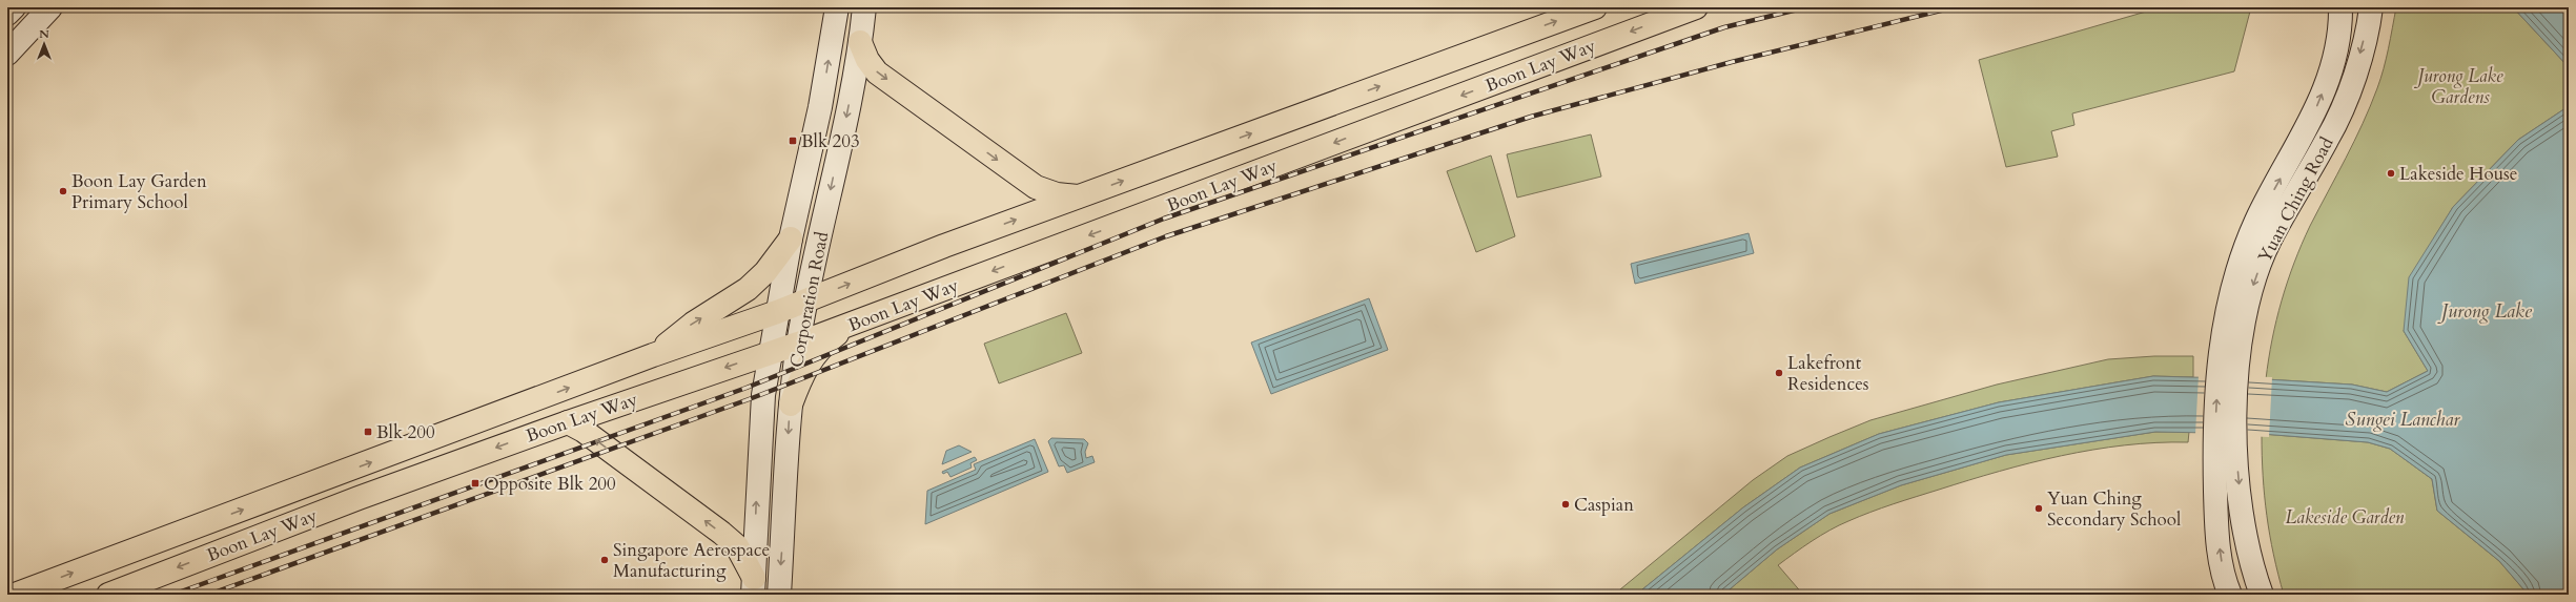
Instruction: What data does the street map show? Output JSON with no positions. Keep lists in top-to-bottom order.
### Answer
{
  "streets": {
    "main road": ["Boon Lay Way"],
    "street": ["Yuan Ching Road", "Corporation Road"]
  },
  "crossings": [
    ["Boon Lay Way", "Corporation Road"]
  ],
  "water": ["Jurong Lake", "Sungei Lanchar"],
  "parks": ["Jurong Lake Gardens", "Lakeside Garden"],
  "places": {
    "transit": ["Blk 203", "Blk 200", "Opposite Blk 200"],
    "other": [
      "Lakeside House",
      "Boon Lay Garden Primary School",
      "Lakefront Residences",
      "Caspian",
      "Yuan Ching Secondary School",
      "Singapore Aerospace Manufacturing"
    ]
  },
  "north": "top"
}
